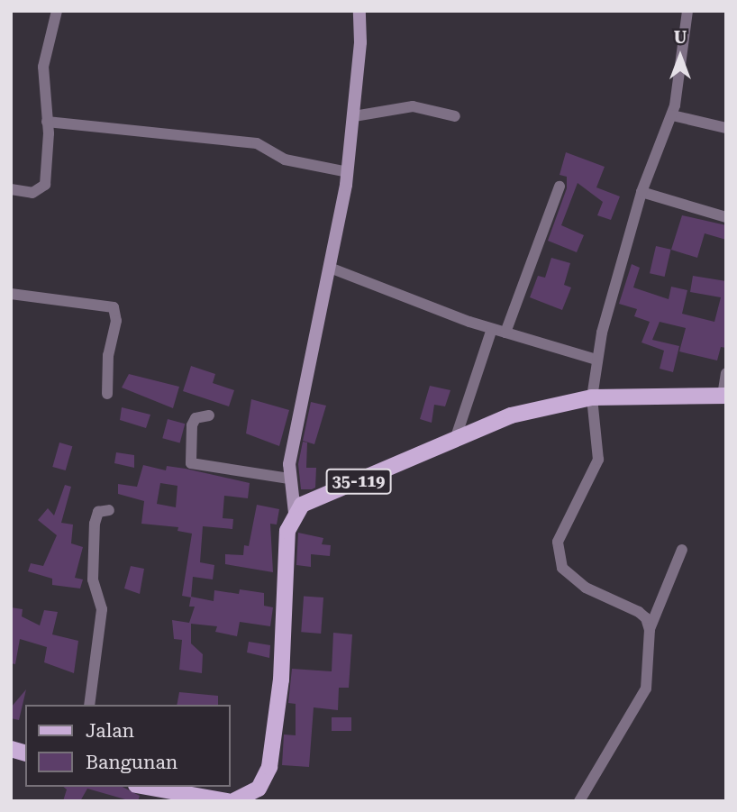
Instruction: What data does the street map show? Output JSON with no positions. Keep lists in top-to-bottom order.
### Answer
{
  "streets": {
    "main road": ["35-119"]
  },
  "legend": ["Jalan", "Bangunan"],
  "north": "top"
}
